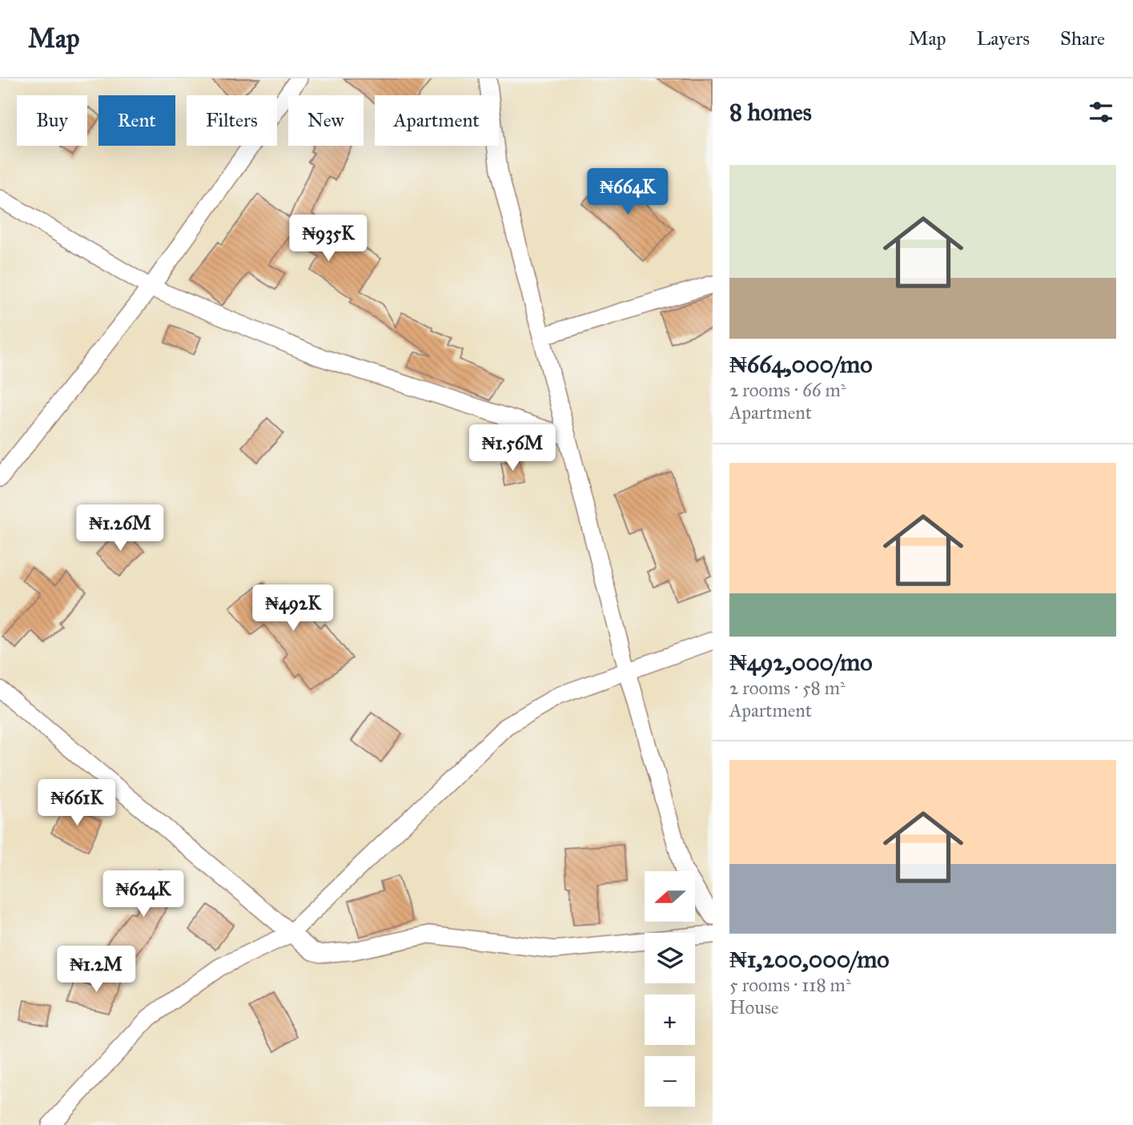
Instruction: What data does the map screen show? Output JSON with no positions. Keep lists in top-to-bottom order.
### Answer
{
  "north": "left",
  "page": {
    "header": "Map",
    "nav": ["Map", "Layers", "Share"],
    "heading": "8 homes",
    "chip": [
      "Buy",
      "Rent",
      "Filters",
      "New",
      "Apartment"
    ],
    "list": [
      {
        "name": "₦664,000/mo",
        "note": "2 rooms · 66 m² · Apartment"
      },
      {
        "name": "₦492,000/mo",
        "note": "2 rooms · 58 m² · Apartment"
      },
      {
        "name": "₦1,200,000/mo",
        "note": "5 rooms · 118 m² · House"
      }
    ],
    "price": [
      "₦664K",
      "₦935K",
      "₦1.56M",
      "₦1.26M",
      "₦492K",
      "₦661K",
      "₦624K",
      "₦1.2M"
    ],
    "map_buttons": ["+", "−"]
  }
}
